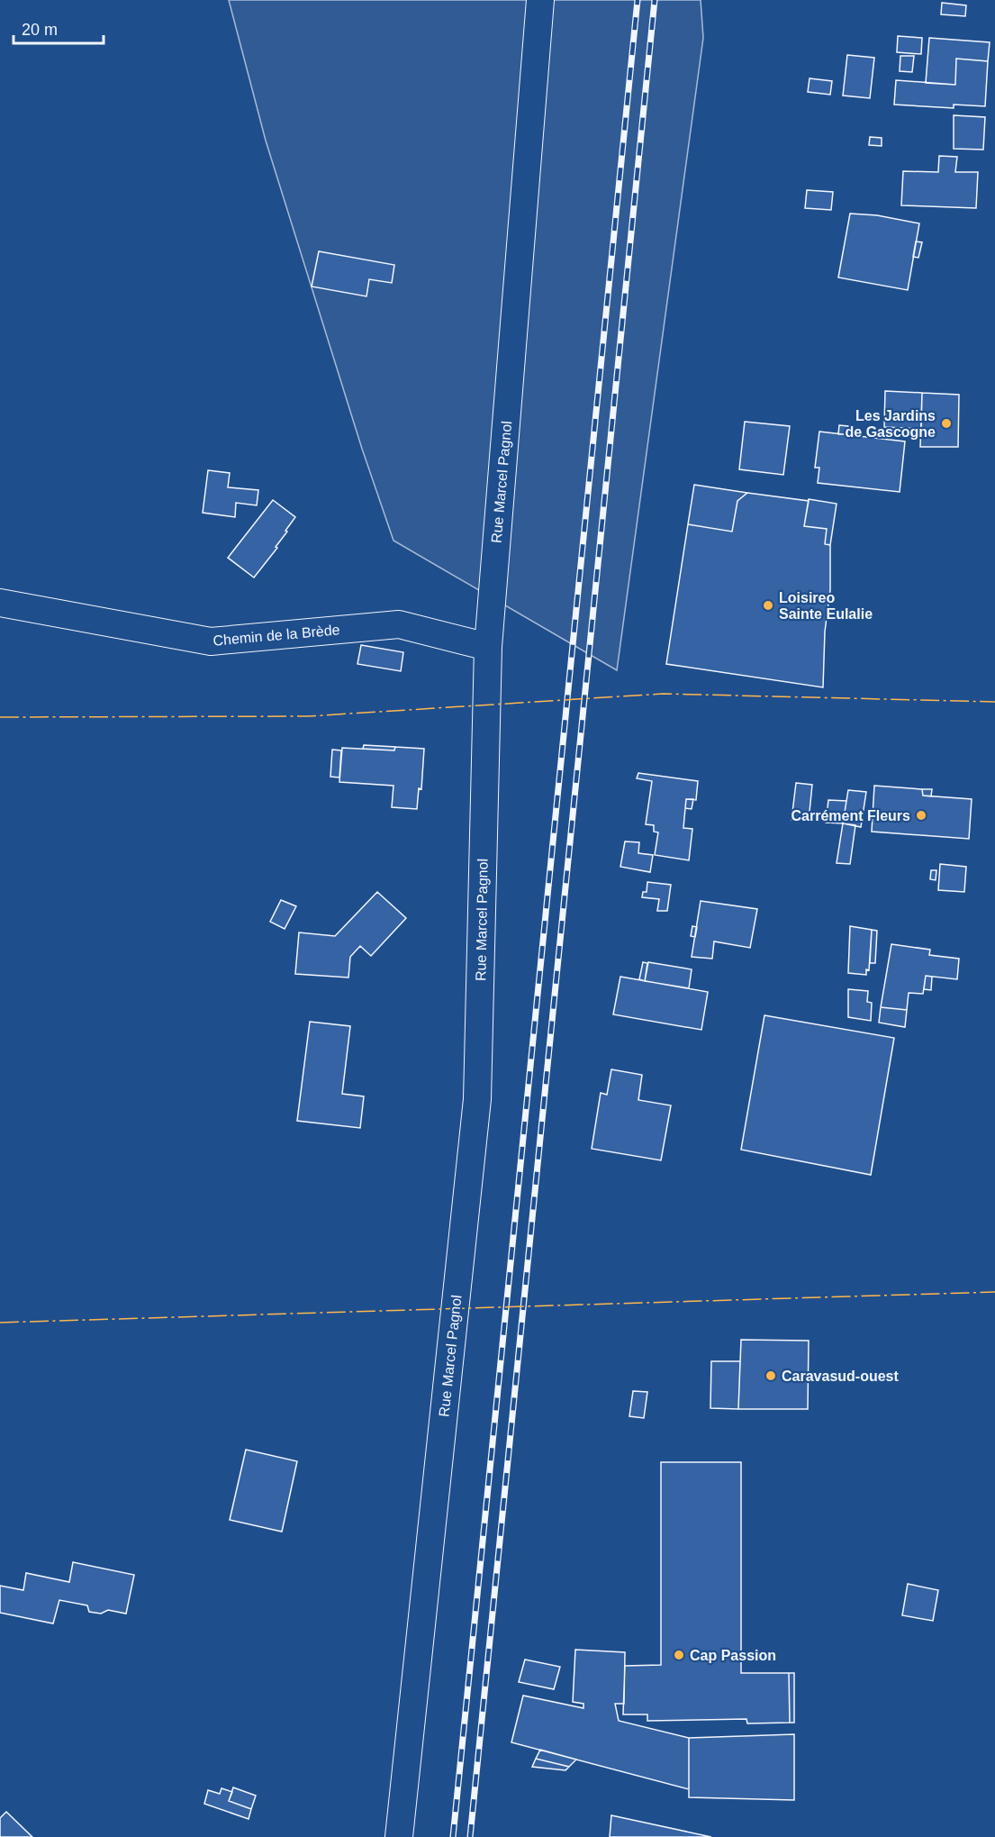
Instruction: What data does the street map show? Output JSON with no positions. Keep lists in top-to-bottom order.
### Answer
{
  "streets": {
    "street": ["Rue Marcel Pagnol", "Chemin de la Brède"]
  },
  "crossings": [
    ["Rue Marcel Pagnol", "Chemin de la Brède"]
  ],
  "places": [
    "Les Jardins de Gascogne",
    "Loisireo Sainte Eulalie",
    "Carrément Fleurs",
    "Caravasud-ouest",
    "Cap Passion"
  ],
  "scale_bar": "20 m"
}
